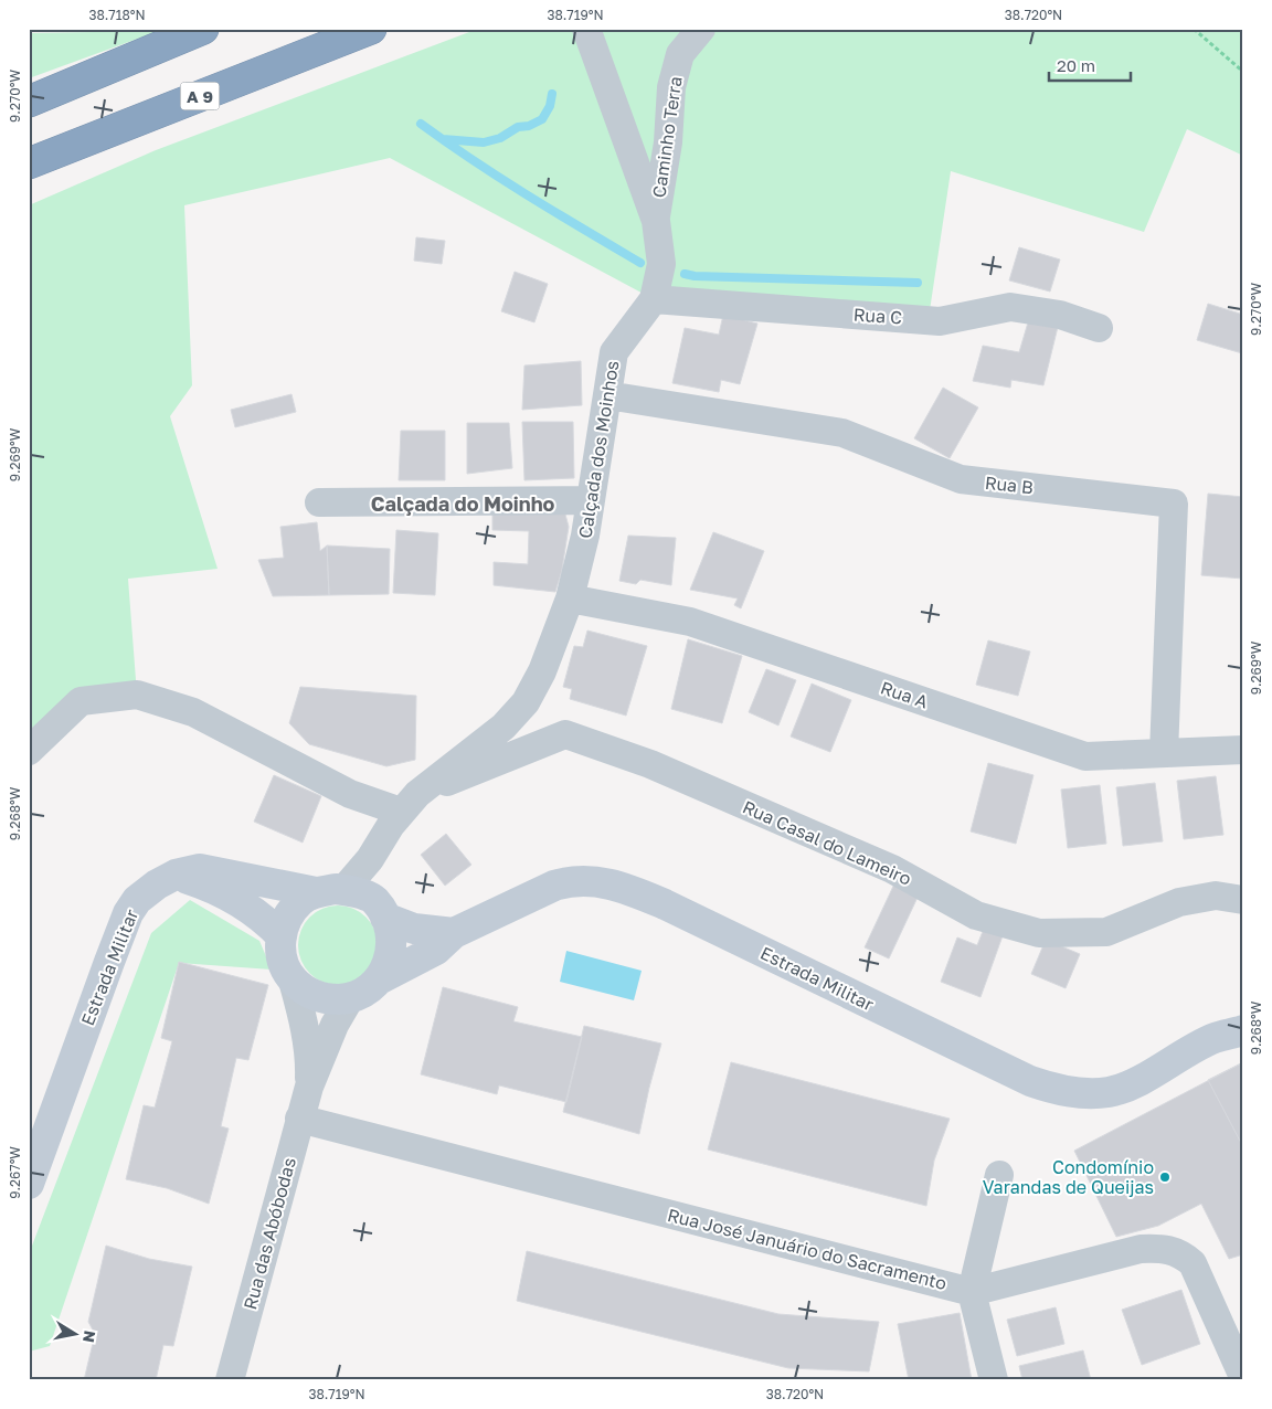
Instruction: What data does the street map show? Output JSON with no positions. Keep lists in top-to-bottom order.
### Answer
{
  "streets": {
    "highway": ["A 9"],
    "street": [
      "Caminho Terra",
      "Rua C",
      "Calçada dos Moinhos",
      "Rua B",
      "Rua A",
      "Rua Casal do Lameiro",
      "Estrada Militar",
      "Rua das Abóbodas",
      "Rua José Januário do Sacramento"
    ]
  },
  "crossings": [
    ["Caminho Terra", "Calçada dos Moinhos"],
    ["Rua C", "Calçada dos Moinhos"],
    ["Calçada dos Moinhos", "Rua B"],
    ["Calçada dos Moinhos", "Rua A"],
    ["Calçada dos Moinhos", "Rua Casal do Lameiro"],
    ["Rua B", "Rua A"],
    ["Estrada Militar", "Rua das Abóbodas"],
    ["Rua das Abóbodas", "Rua José Januário do Sacramento"]
  ],
  "districts": ["Calçada do Moinho"],
  "places": ["Condomínio Varandas de Queijas"],
  "scale_bar": "20 m",
  "north": "right",
  "coordinates": [
    "38.718°N",
    "38.719°N",
    "38.720°N",
    "9.270°W",
    "9.269°W",
    "9.268°W",
    "9.267°W"
  ]
}
